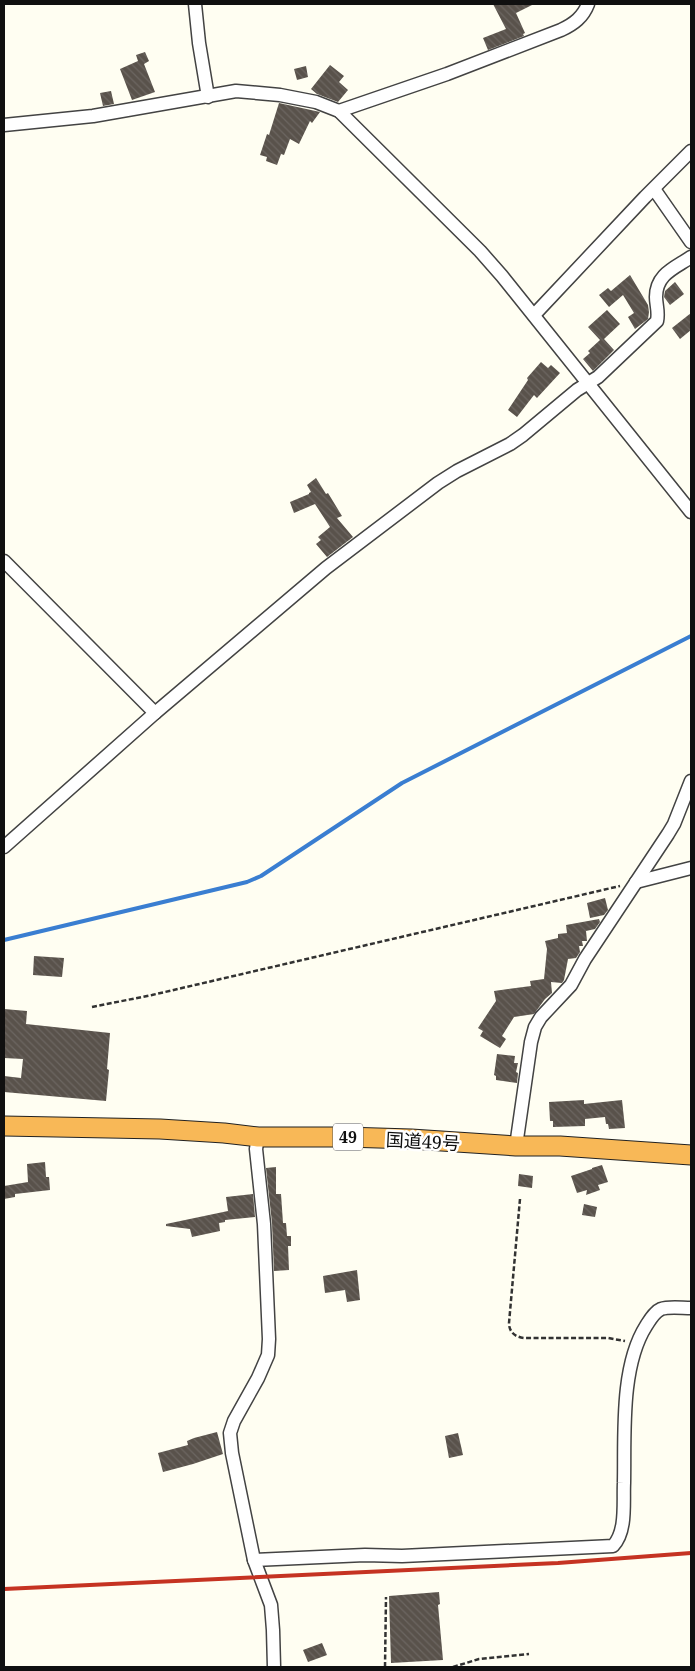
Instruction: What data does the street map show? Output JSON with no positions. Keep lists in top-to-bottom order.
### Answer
{
  "streets": {
    "highway": ["49", "国道49号"]
  }
}
